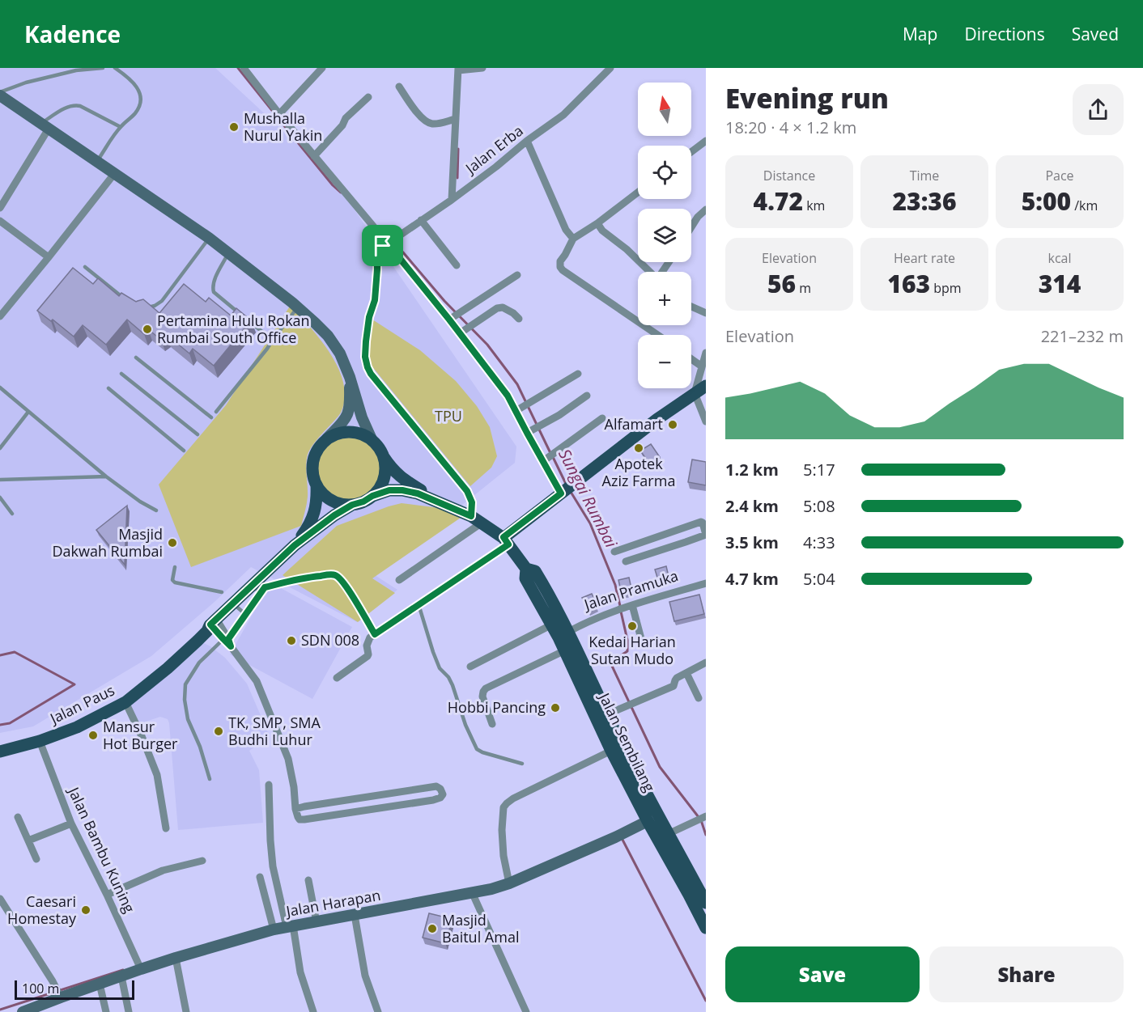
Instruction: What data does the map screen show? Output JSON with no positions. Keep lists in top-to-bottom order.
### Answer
{
  "streets": {
    "main road": ["Jalan Paus", "Jalan Sembilang"],
    "street": [
      "Jalan Erba",
      "Jalan Pramuka",
      "Jalan Bambu Kuning",
      "Jalan Harapan"
    ]
  },
  "crossings": [
    ["Jalan Pramuka", "Jalan Sembilang"],
    ["Jalan Paus", "Jalan Sembilang"],
    ["Jalan Paus", "Jalan Bambu Kuning"],
    ["Jalan Sembilang", "Jalan Harapan"],
    ["Jalan Bambu Kuning", "Jalan Harapan"]
  ],
  "water": ["Sungai Rumbai"],
  "parks": ["TPU"],
  "places": [
    "Mushalla Nurul Yakin",
    "Pertamina Hulu Rokan Rumbai South Office",
    "Alfamart",
    "Apotek Aziz Farma",
    "Masjid Dakwah Rumbai",
    "Kedai Harian Sutan Mudo",
    "SDN 008",
    "Hobbi Pancing",
    "TK, SMP, SMA Budhi Luhur",
    "Mansur Hot Burger",
    "Caesari Homestay",
    "Masjid Baitul Amal"
  ],
  "scale_bar": "100 m",
  "north": "top",
  "page": {
    "header": "Kadence",
    "nav": ["Map", "Directions", "Saved"],
    "heading": ["Evening run", "18:20 · 4 × 1.2 km"],
    "map_buttons": ["+", "−"],
    "stats": [
      ["Distance", "4.72 km"],
      ["Time", "23:36"],
      ["Pace", "5:00 /km"],
      ["Elevation", "56 m"],
      ["Heart rate", "163 bpm"],
      ["kcal", "314"]
    ],
    "chart": ["Elevation", "221–232 m"],
    "list": [
      {
        "name": "1.2 km",
        "note": "5:17"
      },
      {
        "name": "2.4 km",
        "note": "5:08"
      },
      {
        "name": "3.5 km",
        "note": "4:33"
      },
      {
        "name": "4.7 km",
        "note": "5:04"
      }
    ],
    "buttons": ["Save", "Share"],
    "scale": "100 m"
  }
}
